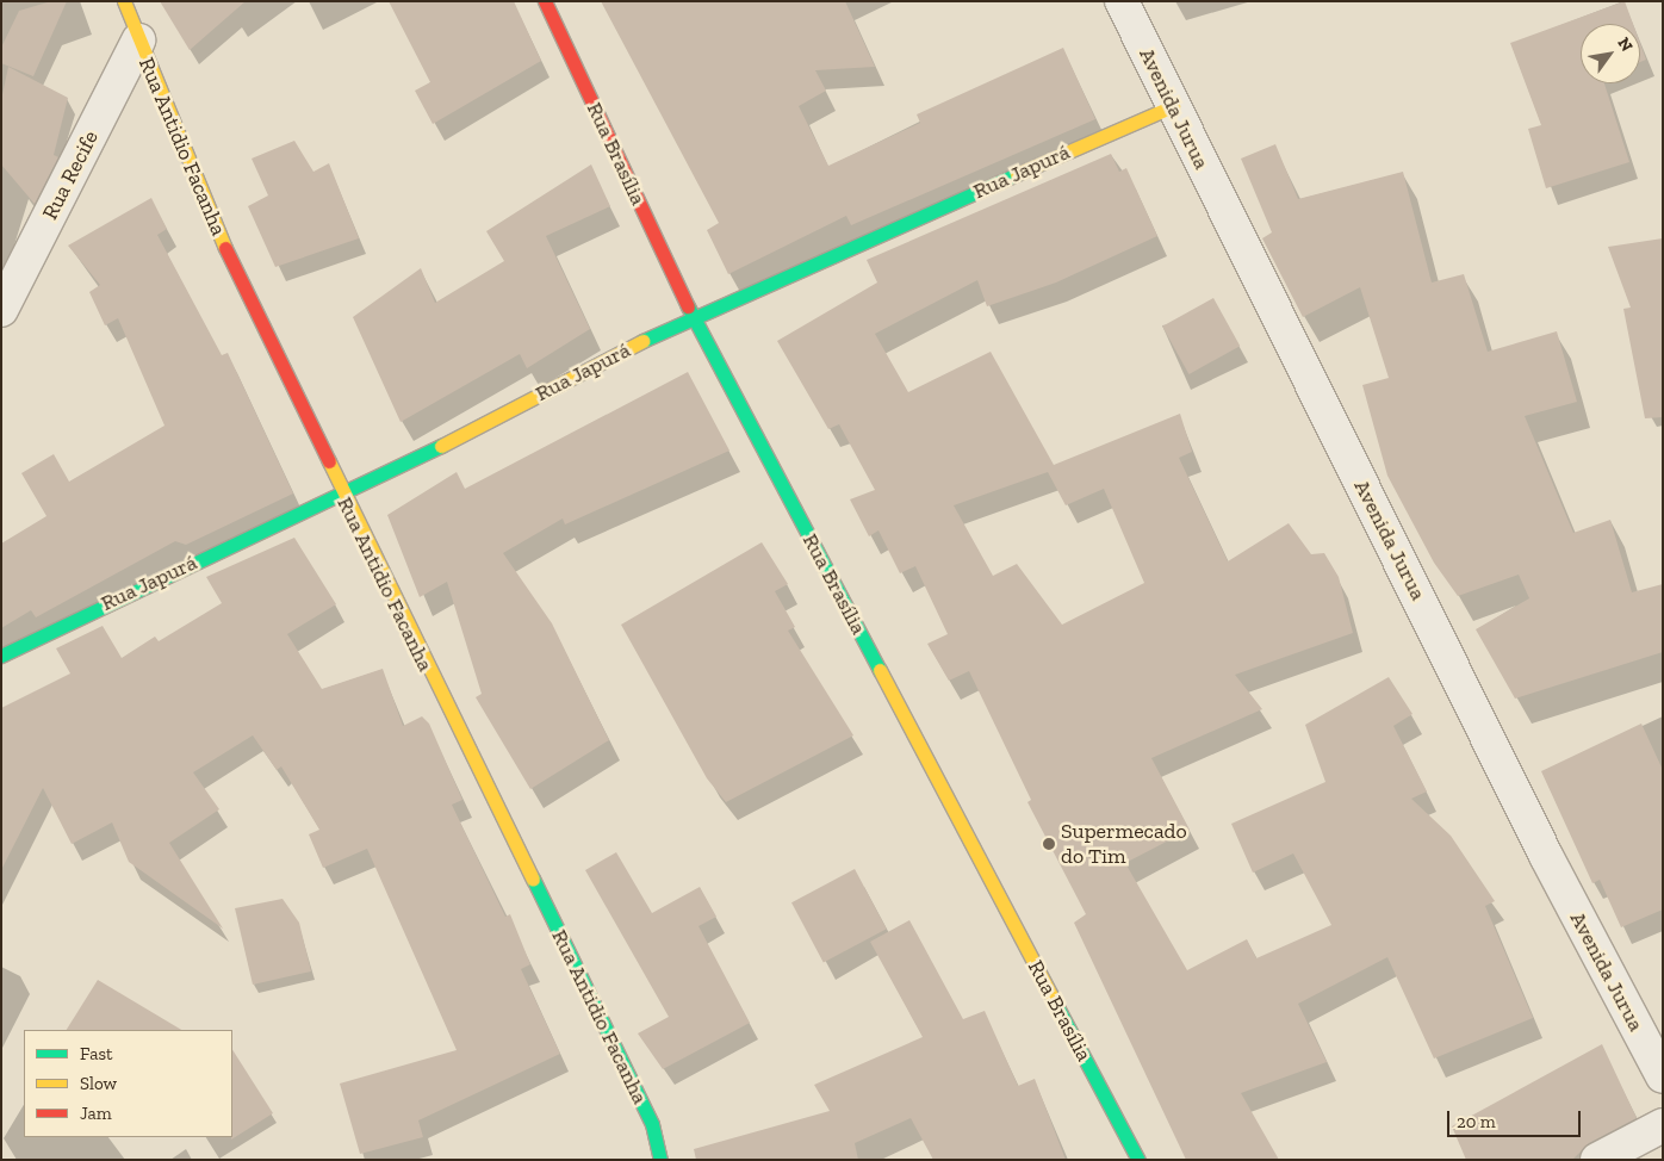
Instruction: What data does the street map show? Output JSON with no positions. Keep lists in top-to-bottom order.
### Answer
{
  "streets": {
    "street": [
      "Avenida Jurua",
      "Rua Antidio Facanha",
      "Rua Brasília",
      "Rua Japurá",
      "Rua Recife"
    ]
  },
  "crossings": [
    ["Avenida Jurua", "Rua Japurá"],
    ["Rua Antidio Facanha", "Rua Japurá"],
    ["Rua Antidio Facanha", "Rua Recife"],
    ["Rua Brasília", "Rua Japurá"]
  ],
  "places": ["Supermecado do Tim"],
  "legend": ["Fast", "Slow", "Jam"],
  "scale_bar": "20 m",
  "north": "top right"
}
